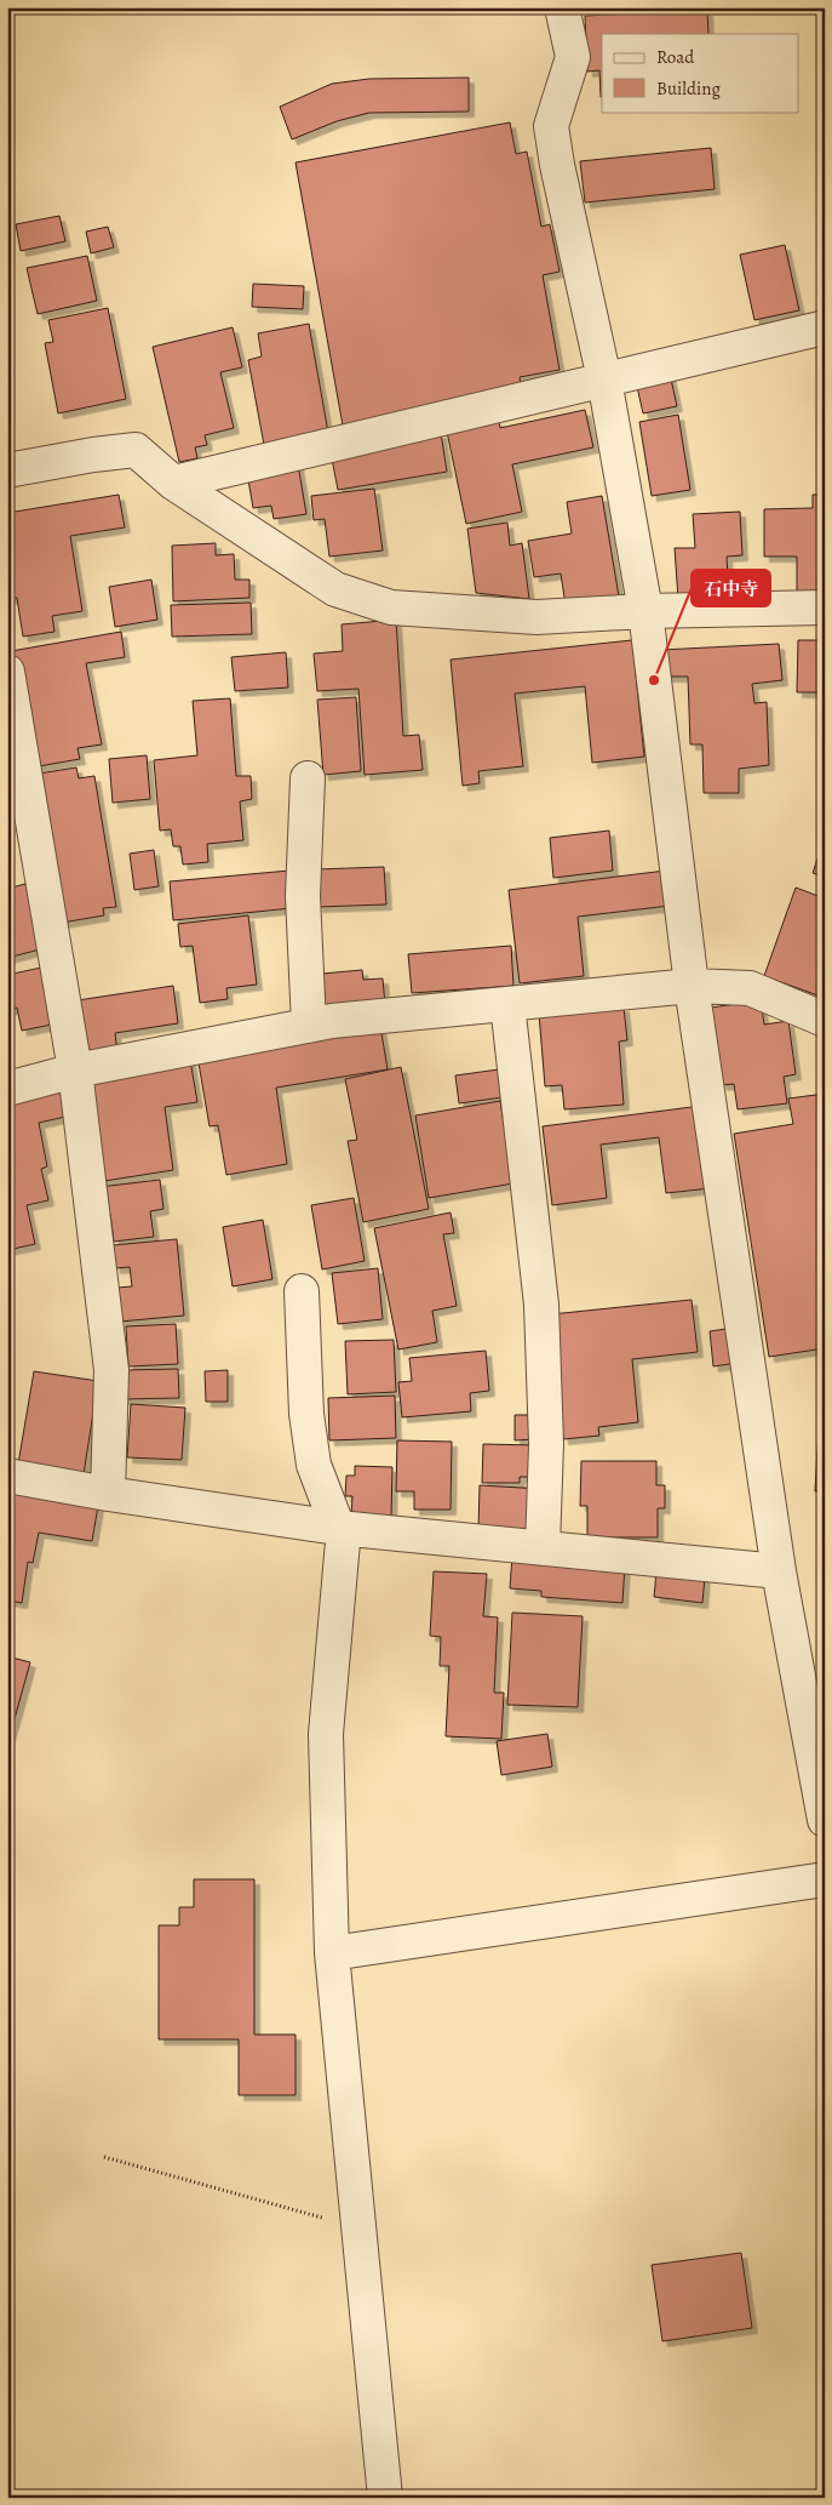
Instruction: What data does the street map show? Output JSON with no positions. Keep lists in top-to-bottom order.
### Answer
{
  "places": ["石中寺"],
  "legend": ["Road", "Building"]
}
